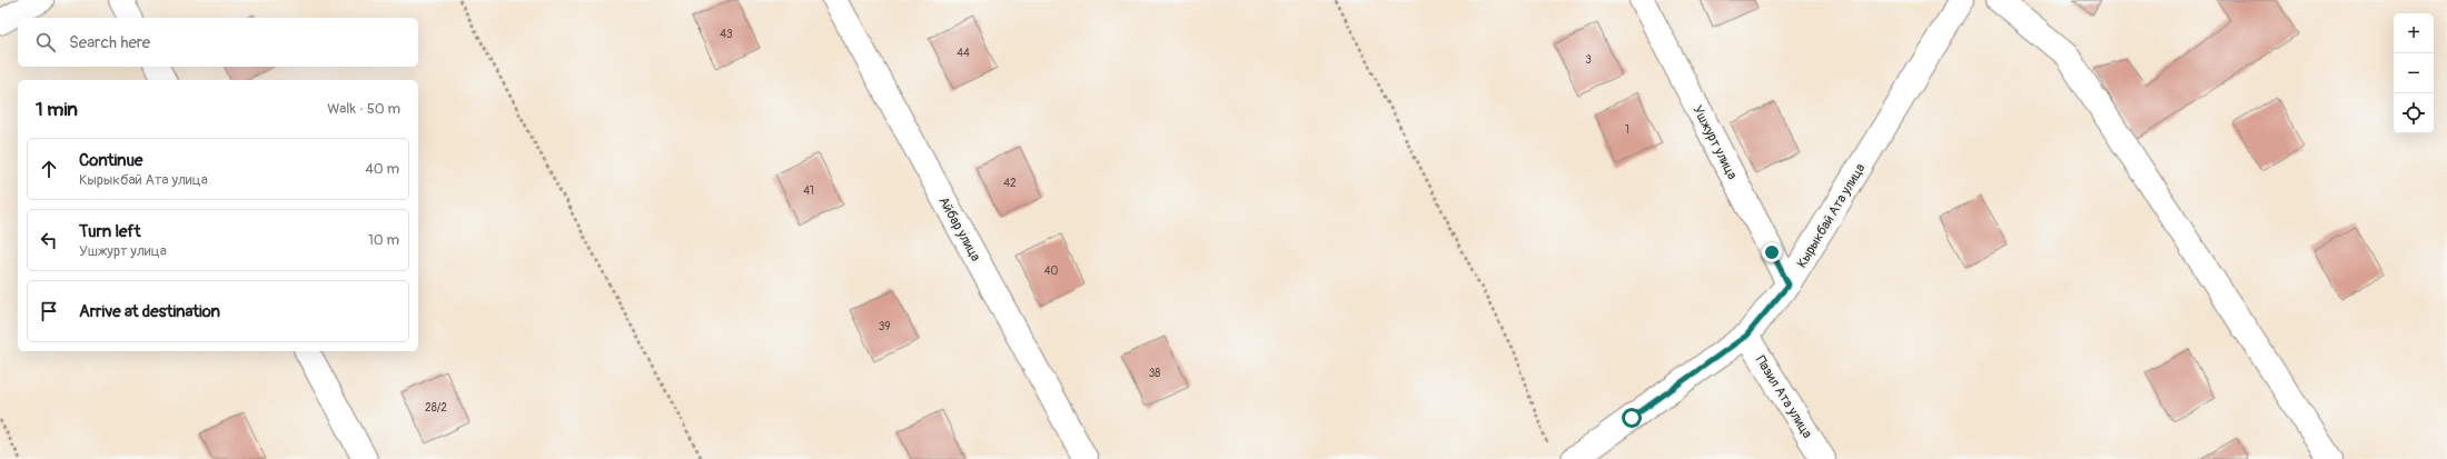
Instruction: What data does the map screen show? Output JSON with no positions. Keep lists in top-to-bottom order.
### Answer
{
  "streets": {
    "street": [
      "Ушжурт улица",
      "Кырыкбай Ата улица",
      "Айбар улица",
      "Пазил Ата улица"
    ]
  },
  "crossings": [
    ["Ушжурт улица", "Кырыкбай Ата улица"],
    ["Кырыкбай Ата улица", "Пазил Ата улица"]
  ],
  "house_numbers": [
    "43",
    "44",
    "3",
    "1",
    "42",
    "41",
    "40",
    "39",
    "38",
    "28/2"
  ],
  "page": {
    "map_buttons": ["+", "−"],
    "search": "Search here",
    "heading": ["1 min", "Walk · 50 m"],
    "list": [
      ["Continue", "Кырыкбай Ата улица", "40 m"],
      ["Turn left", "Ушжурт улица", "10 m"],
      "Arrive at destination"
    ]
  }
}
